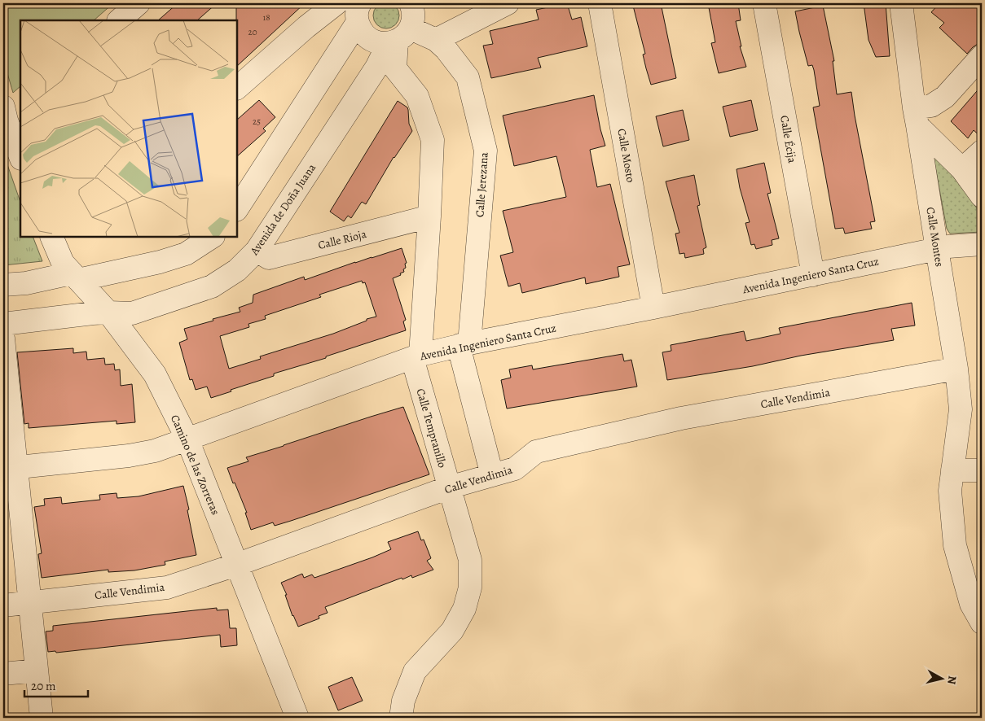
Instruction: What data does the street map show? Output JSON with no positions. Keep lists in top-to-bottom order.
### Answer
{
  "streets": {
    "street": [
      "Calle Écija",
      "Calle Mosto",
      "Calle Jerezana",
      "Avenida de Doña Juana",
      "Calle Montes",
      "Calle Rioja",
      "Avenida Ingeniero Santa Cruz",
      "Calle Vendimia",
      "Calle Tempranillo",
      "Camino de las Zorreras"
    ]
  },
  "crossings": [
    ["Calle Écija", "Avenida Ingeniero Santa Cruz"],
    ["Calle Mosto", "Avenida Ingeniero Santa Cruz"],
    ["Calle Jerezana", "Avenida Ingeniero Santa Cruz"],
    ["Calle Jerezana", "Calle Vendimia"],
    ["Avenida de Doña Juana", "Calle Rioja"],
    ["Avenida de Doña Juana", "Calle Tempranillo"],
    ["Avenida de Doña Juana", "Camino de las Zorreras"],
    ["Calle Montes", "Avenida Ingeniero Santa Cruz"],
    ["Calle Montes", "Calle Vendimia"],
    ["Calle Rioja", "Calle Tempranillo"],
    ["Avenida Ingeniero Santa Cruz", "Calle Tempranillo"],
    ["Avenida Ingeniero Santa Cruz", "Camino de las Zorreras"],
    ["Calle Vendimia", "Calle Tempranillo"],
    ["Calle Vendimia", "Camino de las Zorreras"]
  ],
  "house_numbers": ["18", "20", "25"],
  "scale_bar": "20 m",
  "north": "right"
}
